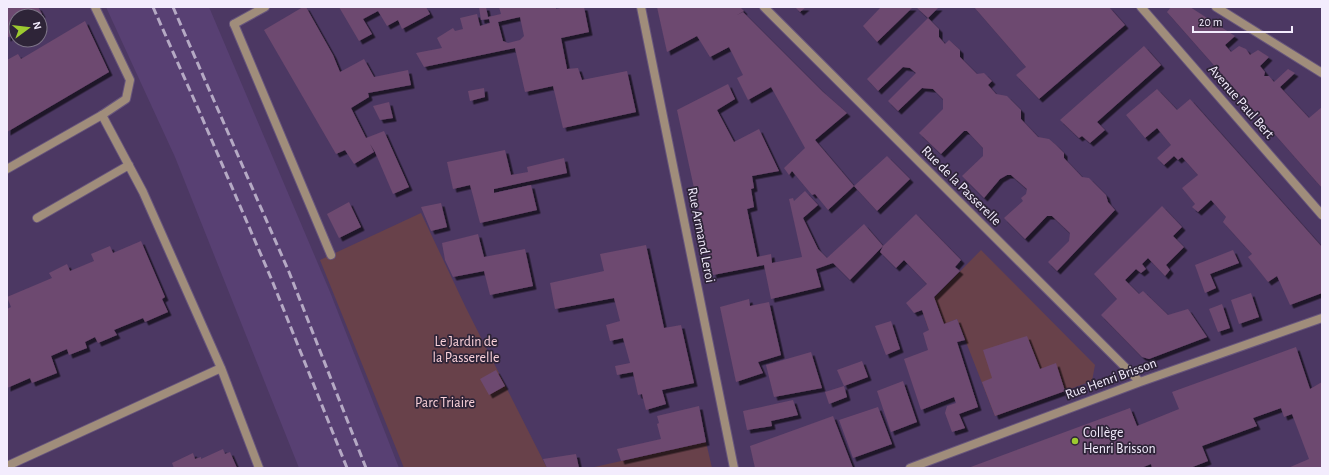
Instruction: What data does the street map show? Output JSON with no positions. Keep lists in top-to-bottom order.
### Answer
{
  "streets": {
    "street": [
      "Avenue Paul Bert",
      "Rue de la Passerelle",
      "Rue Armand Leroi",
      "Rue Henri Brisson"
    ]
  },
  "crossings": [
    ["Rue de la Passerelle", "Rue Henri Brisson"]
  ],
  "parks": ["Le Jardin de la Passerelle", "Parc Triaire"],
  "places": ["Collège Henri Brisson"],
  "scale_bar": "20 m",
  "north": "right"
}
